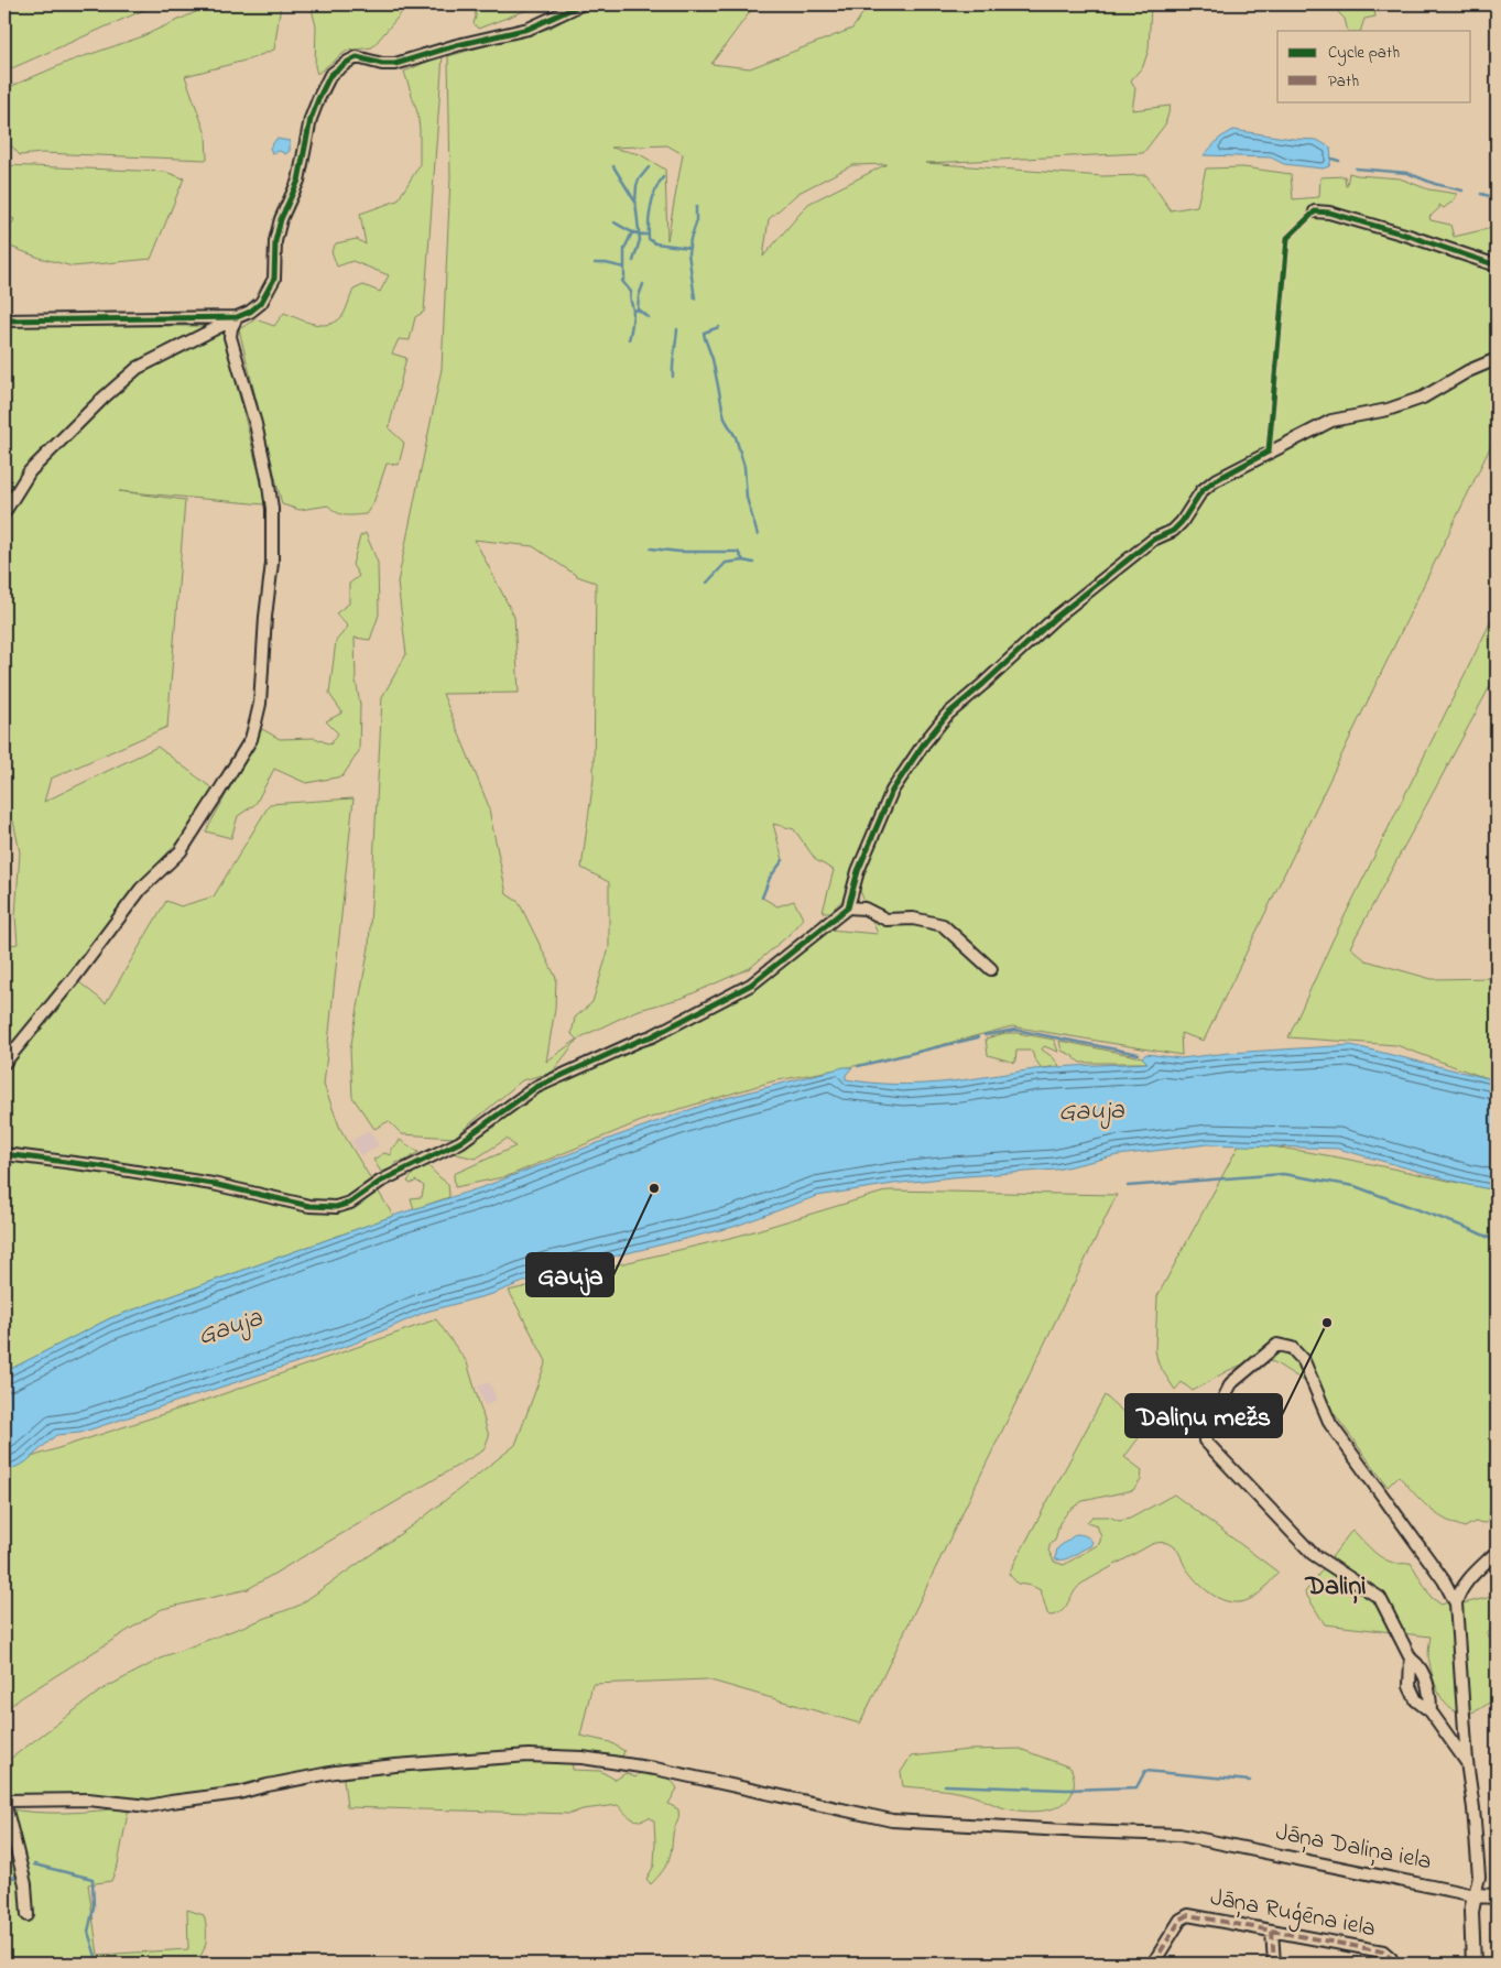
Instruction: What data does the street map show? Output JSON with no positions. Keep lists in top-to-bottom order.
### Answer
{
  "streets": {
    "street": ["Jāņa Daliņa iela", "Jāņa Ruģēna iela"]
  },
  "districts": ["Daliņi"],
  "water": ["Gauja"],
  "places": ["Gauja", "Daliņu mežs"],
  "legend": ["Cycle path", "Path"]
}
